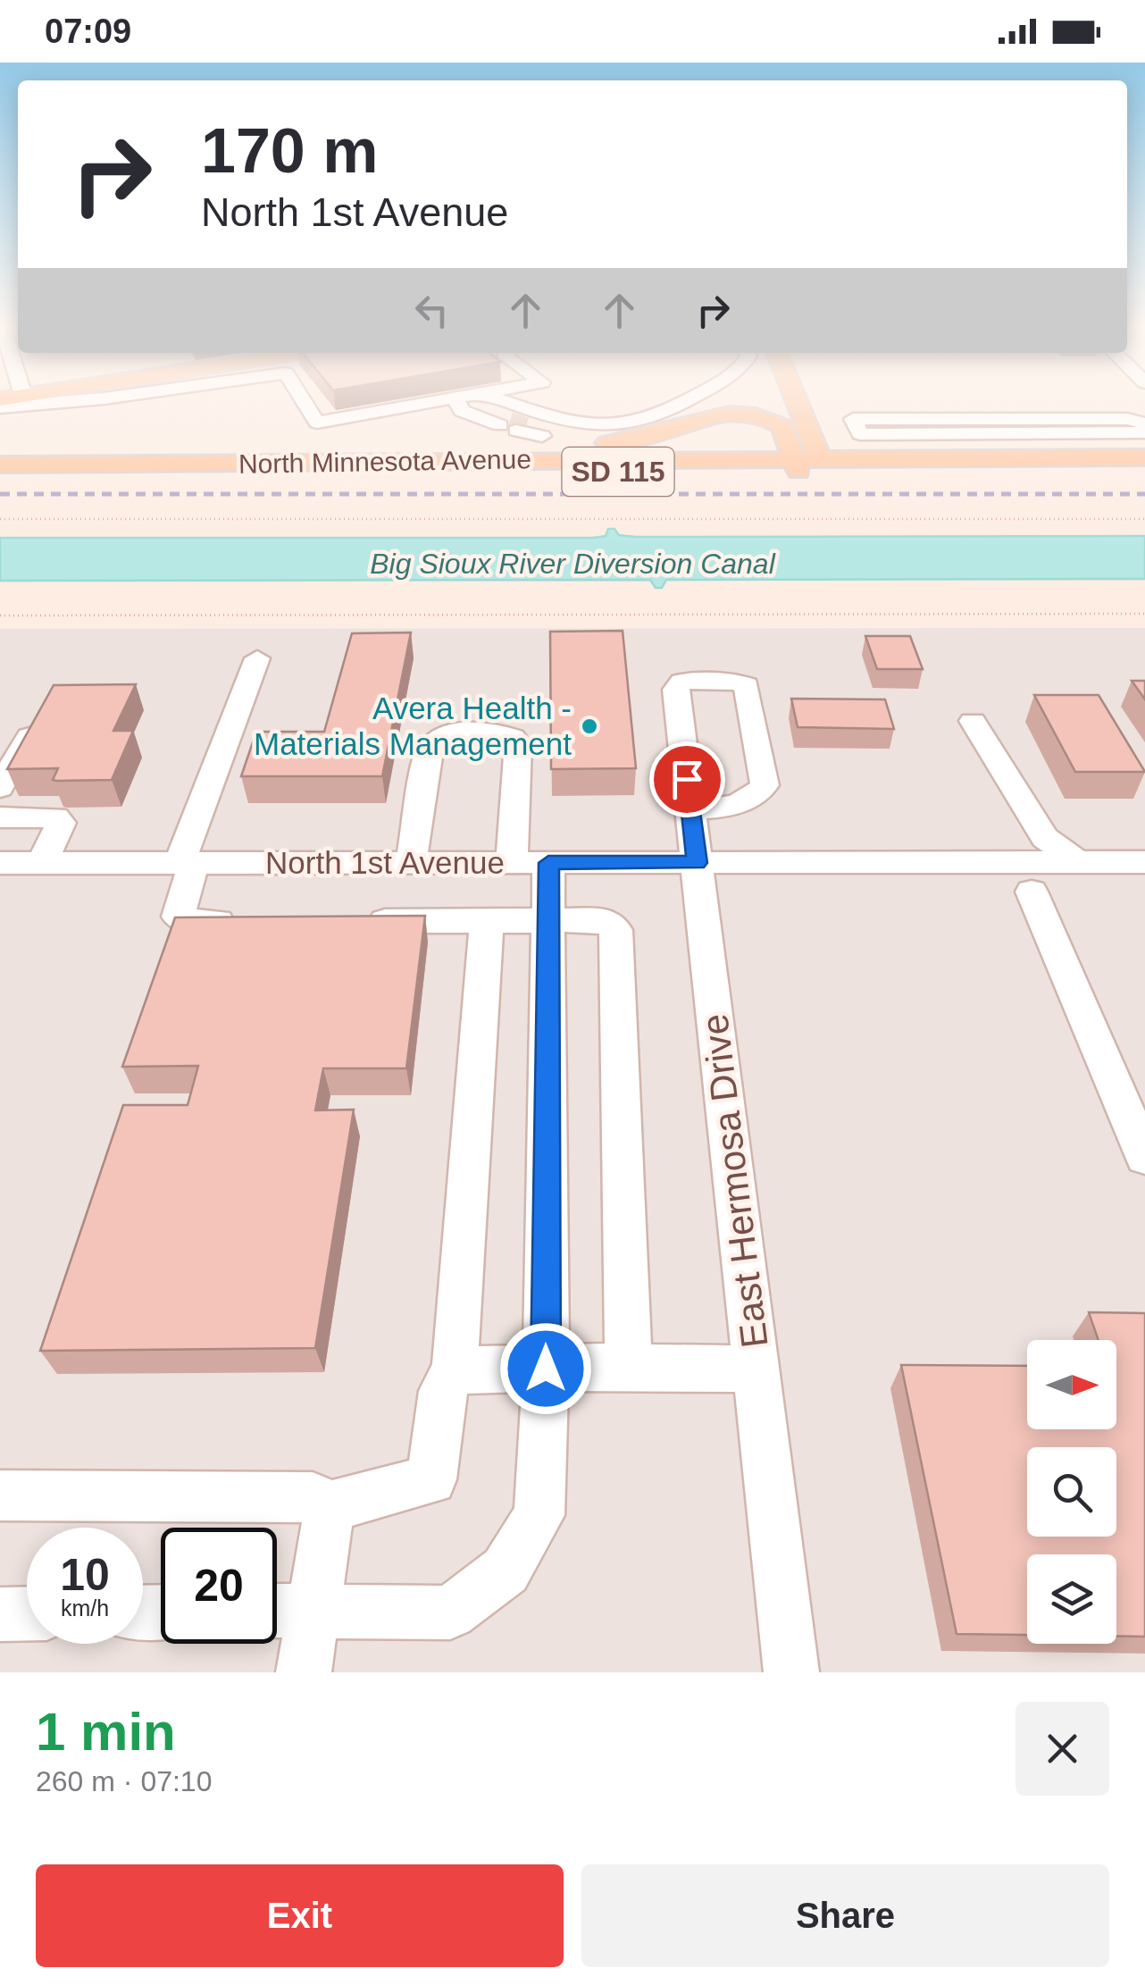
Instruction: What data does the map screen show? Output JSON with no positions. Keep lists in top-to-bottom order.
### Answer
{
  "streets": {
    "main road": ["North Minnesota Avenue", "SD 115"],
    "street": ["North 1st Avenue", "East Hermosa Drive"]
  },
  "crossings": [
    ["North 1st Avenue", "East Hermosa Drive"]
  ],
  "water": ["Big Sioux River Diversion Canal"],
  "places": ["Avera Health - Materials Management"],
  "north": "right",
  "page": {
    "status": "07:09",
    "turn": ["170 m", "North 1st Avenue"],
    "speed": "10 km/h",
    "limit": "20",
    "heading": ["1 min", "260 m · 07:10"],
    "buttons": ["Exit", "Share"]
  }
}
